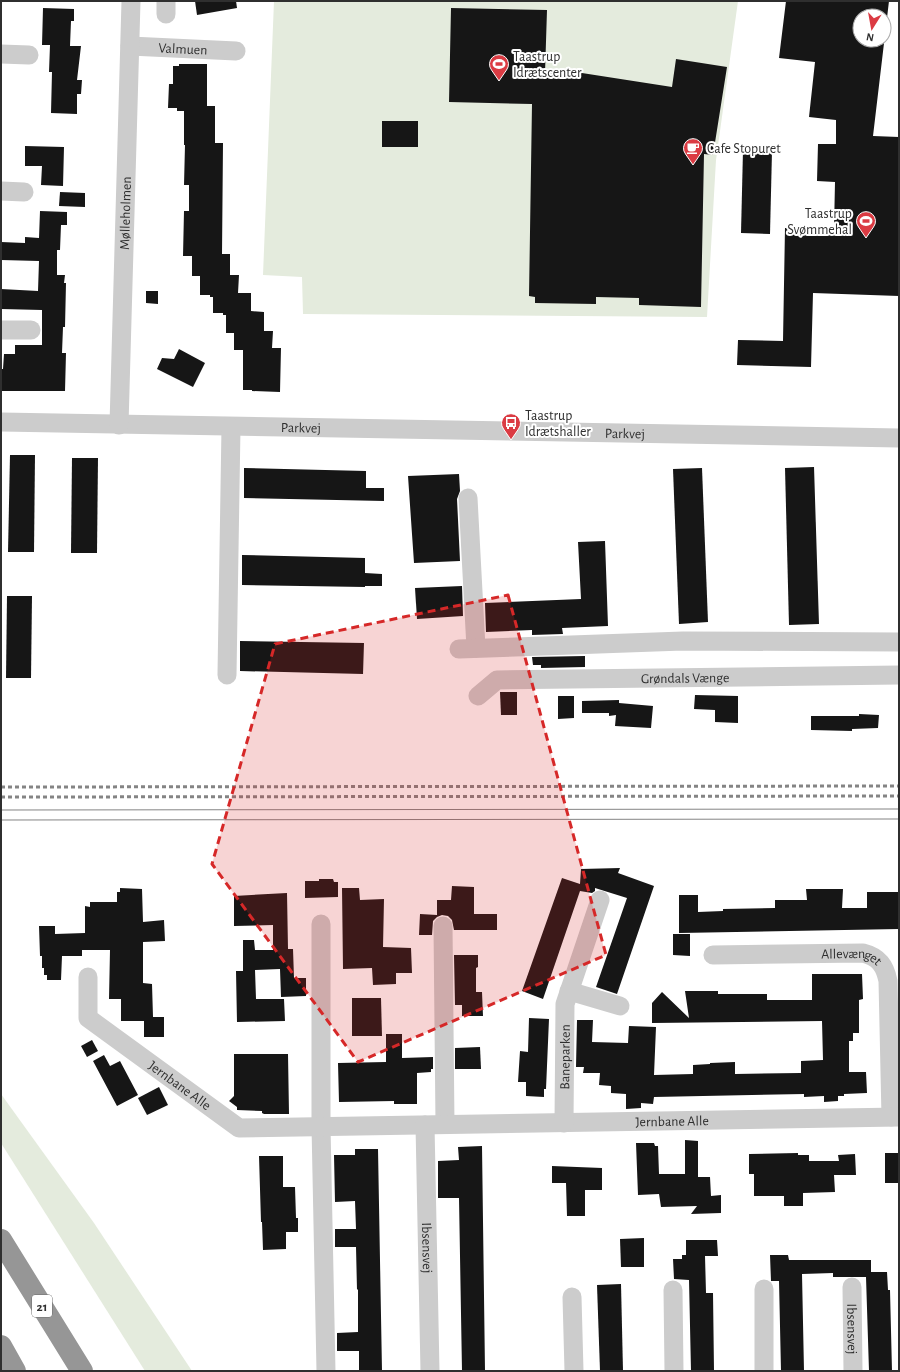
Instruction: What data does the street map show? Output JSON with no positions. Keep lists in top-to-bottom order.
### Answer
{
  "streets": {
    "highway": ["21"],
    "street": [
      "Valmuen",
      "Mølleholmen",
      "Parkvej",
      "Grøndals Vænge",
      "Allevænget",
      "Baneparken",
      "Jernbane Alle",
      "Ibsensvej"
    ]
  },
  "crossings": [
    ["Valmuen", "Mølleholmen"],
    ["Mølleholmen", "Parkvej"],
    ["Allevænget", "Jernbane Alle"],
    ["Baneparken", "Jernbane Alle"],
    ["Jernbane Alle", "Ibsensvej"]
  ],
  "places": {
    "sports": ["Taastrup Idrætscenter", "Taastrup Svømmehal"],
    "cafe": ["Cafe Stopuret"],
    "bus stop": ["Taastrup Idrætshaller"]
  },
  "north": "bottom"
}
